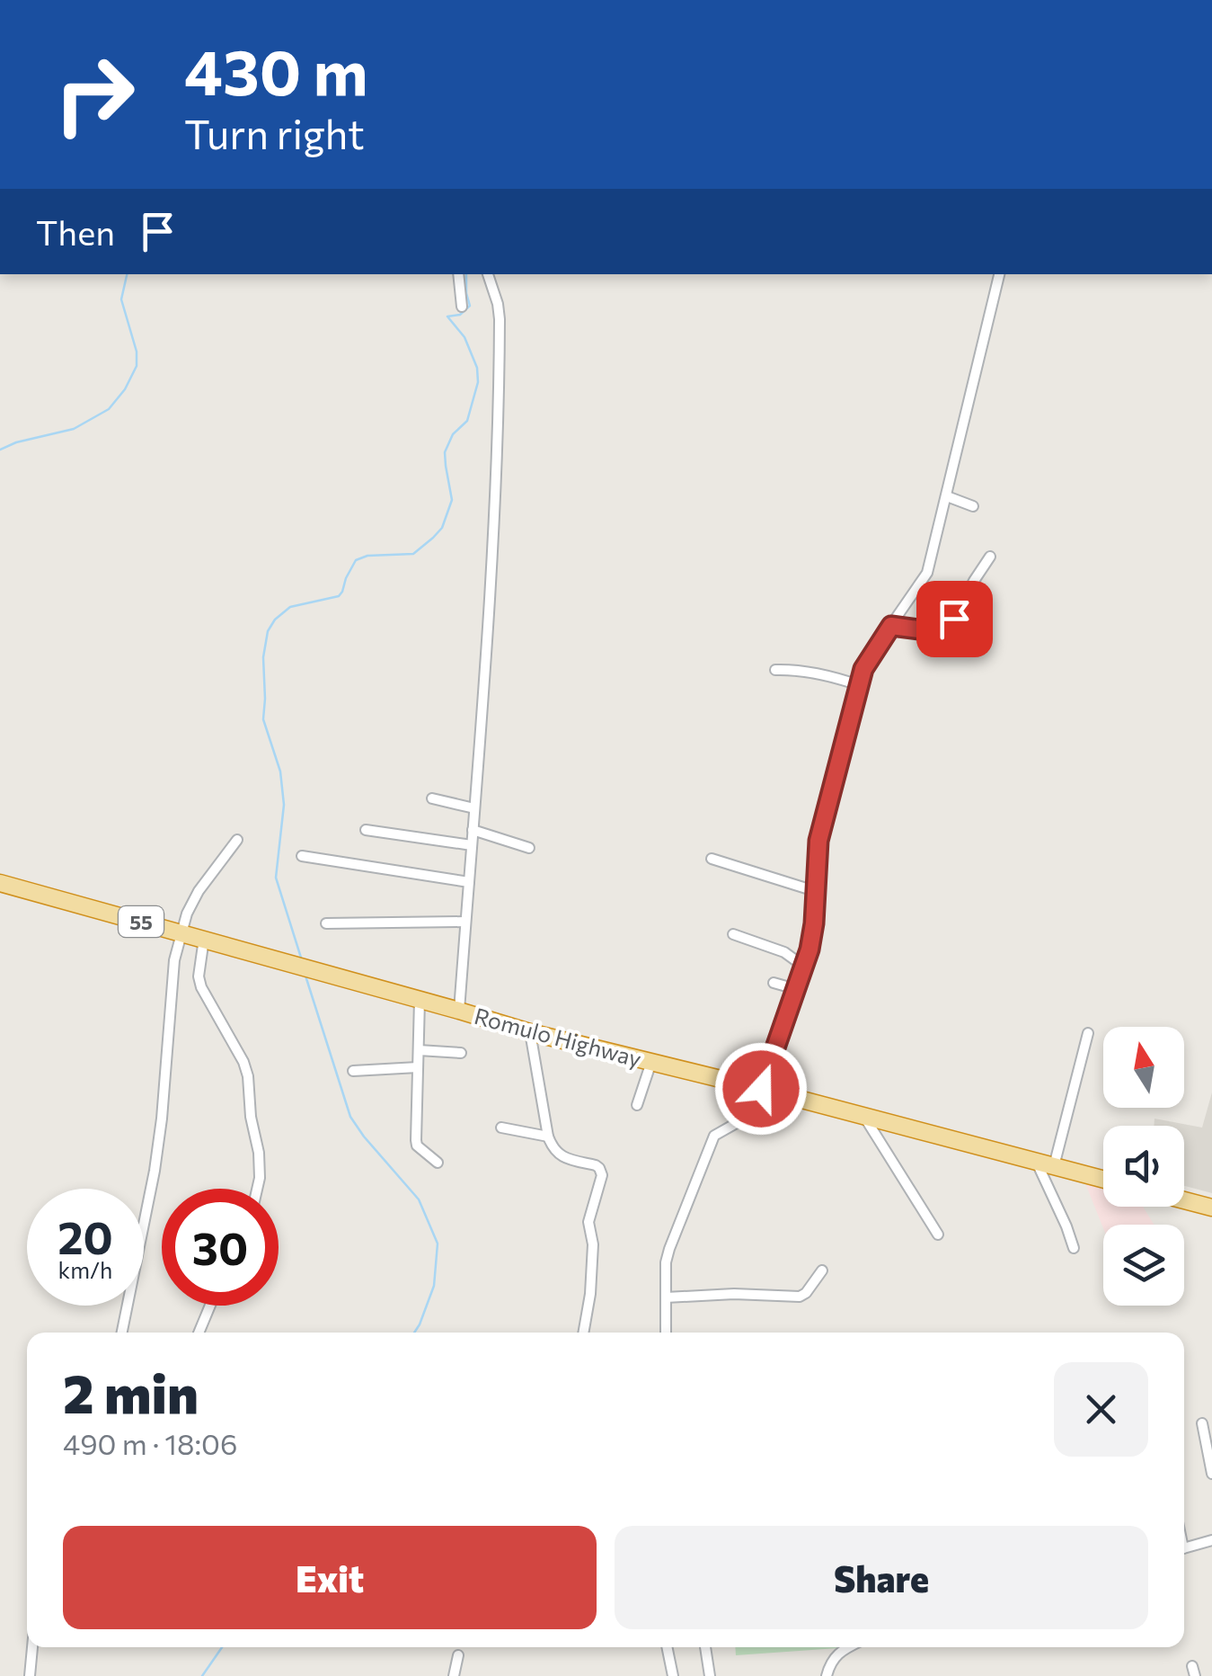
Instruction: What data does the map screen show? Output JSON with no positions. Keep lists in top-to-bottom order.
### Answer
{
  "streets": {
    "highway": ["55", "Romulo Highway"]
  },
  "north": "top",
  "page": {
    "turn": ["430 m", "Turn right"],
    "then": "Then",
    "speed": "20 km/h",
    "limit": "30",
    "heading": ["2 min", "490 m · 18:06"],
    "buttons": ["Exit", "Share"]
  }
}
